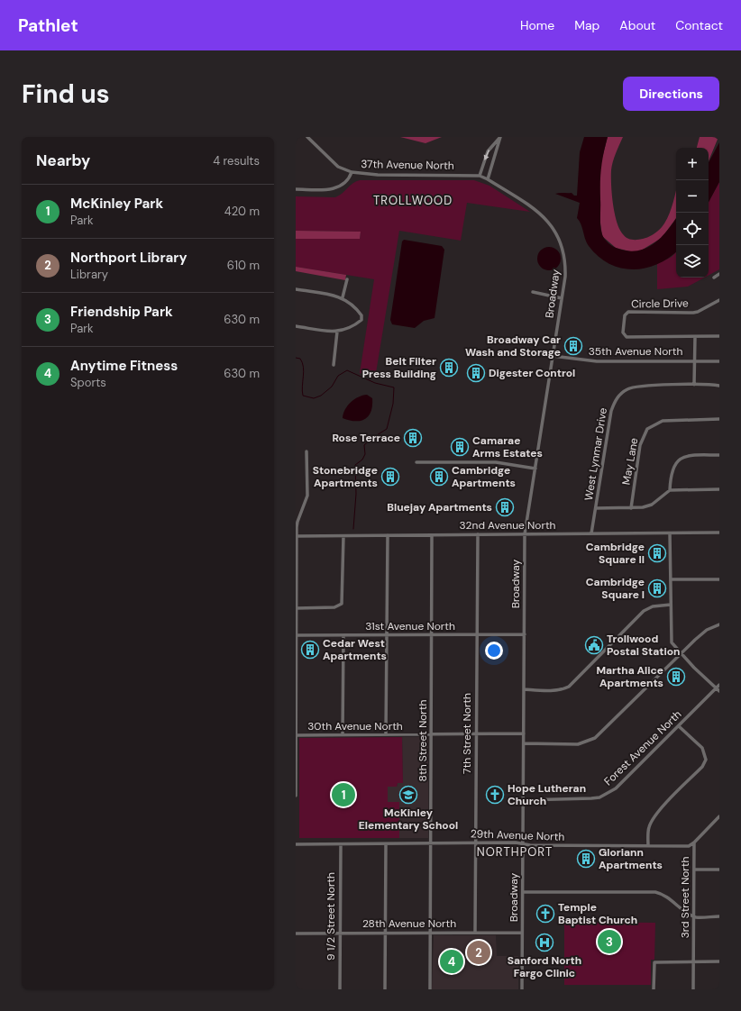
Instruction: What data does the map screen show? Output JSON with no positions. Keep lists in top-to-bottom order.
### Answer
{
  "streets": {
    "street": [
      "37th Avenue North",
      "Broadway",
      "Circle Drive",
      "35th Avenue North",
      "West Lynmar Drive",
      "May Lane",
      "32nd Avenue North",
      "31st Avenue North",
      "30th Avenue North",
      "7th Street North",
      "8th Street North",
      "Forest Avenue North",
      "29th Avenue North",
      "3rd Street North",
      "9 1/2 Street North",
      "28th Avenue North"
    ]
  },
  "crossings": [
    ["37th Avenue North", "Broadway"],
    ["Broadway", "35th Avenue North"],
    ["Broadway", "32nd Avenue North"],
    ["Broadway", "31st Avenue North"],
    ["Broadway", "30th Avenue North"],
    ["Broadway", "Forest Avenue North"],
    ["Broadway", "29th Avenue North"],
    ["Broadway", "28th Avenue North"],
    ["West Lynmar Drive", "32nd Avenue North"],
    ["32nd Avenue North", "7th Street North"],
    ["32nd Avenue North", "8th Street North"],
    ["31st Avenue North", "7th Street North"],
    ["31st Avenue North", "8th Street North"],
    ["30th Avenue North", "7th Street North"],
    ["30th Avenue North", "8th Street North"],
    ["7th Street North", "29th Avenue North"],
    ["7th Street North", "28th Avenue North"],
    ["8th Street North", "29th Avenue North"],
    ["8th Street North", "28th Avenue North"],
    ["29th Avenue North", "3rd Street North"],
    ["29th Avenue North", "9 1/2 Street North"],
    ["9 1/2 Street North", "28th Avenue North"]
  ],
  "districts": ["TROLLWOOD", "NORTHPORT"],
  "places": {
    "building": [
      "Broadway Car Wash and Storage",
      "Belt Filter Press Building",
      "Digester Control",
      "Rose Terrace",
      "Camarae Arms Estates",
      "Stonebridge Apartments",
      "Cambridge Apartments",
      "Bluejay Apartments",
      "Cambridge Square II",
      "Cambridge Square I",
      "Cedar West Apartments",
      "Martha Alice Apartments",
      "Gloriann Apartments"
    ],
    "public building": ["Trollwood Postal Station"],
    "school or university": ["McKinley Elementary School"],
    "church": ["Hope Lutheran Church", "Temple Baptist Church"],
    "hospital": ["Sanford North Fargo Clinic"]
  },
  "page": {
    "header": "Pathlet",
    "nav": [
      "Home",
      "Map",
      "About",
      "Contact"
    ],
    "buttons": "Directions",
    "title": "Find us",
    "heading": ["Nearby", "4 results"],
    "map_buttons": ["+", "−"],
    "list": [
      {
        "mark": "1",
        "name": "McKinley Park",
        "note": "Park",
        "value": "420 m"
      },
      {
        "mark": "2",
        "name": "Northport Library",
        "note": "Library",
        "value": "610 m"
      },
      {
        "mark": "3",
        "name": "Friendship Park",
        "note": "Park",
        "value": "630 m"
      },
      {
        "mark": "4",
        "name": "Anytime Fitness",
        "note": "Sports",
        "value": "630 m"
      }
    ],
    "pins": [
      "1",
      "3",
      "2",
      "4"
    ]
  }
}
